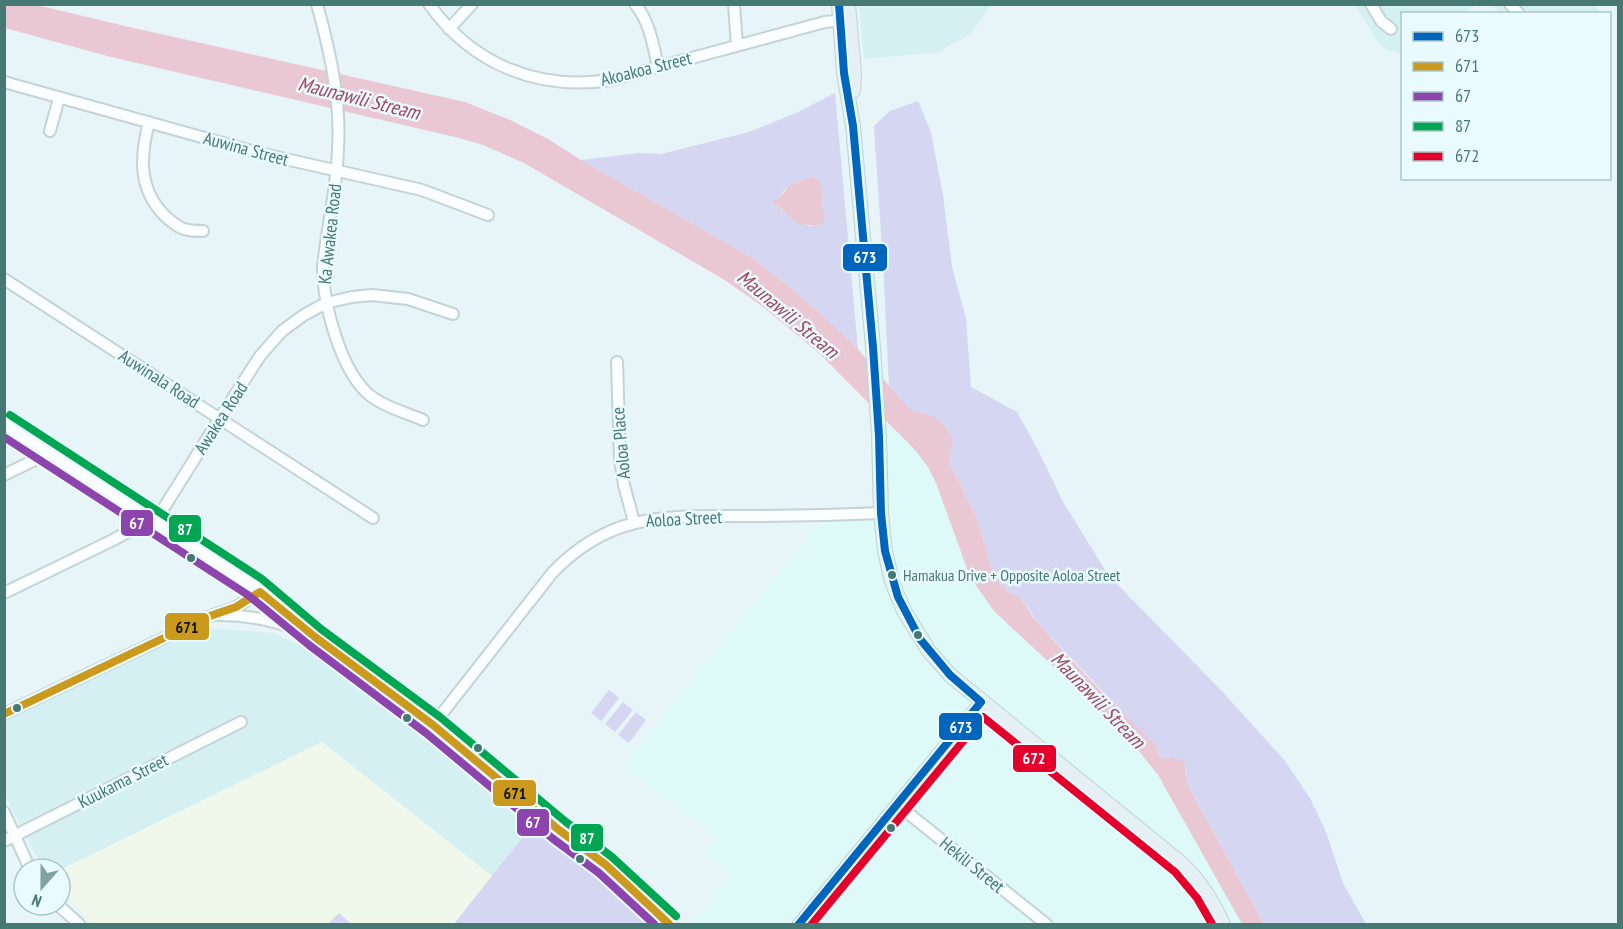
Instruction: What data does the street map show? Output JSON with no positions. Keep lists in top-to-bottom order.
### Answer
{
  "streets": {
    "street": [
      "Akoakoa Street",
      "Auwina Street",
      "Ka Awakea Road",
      "Auwinala Road",
      "Awakea Road",
      "Aoloa Place",
      "Aoloa Street",
      "Kuukama Street",
      "Hekili Street"
    ]
  },
  "crossings": [
    ["Auwina Street", "Ka Awakea Road"],
    ["Ka Awakea Road", "Awakea Road"],
    ["Auwinala Road", "Awakea Road"],
    ["Aoloa Place", "Aoloa Street"]
  ],
  "water": ["Maunawili Stream"],
  "places": ["Hamakua Drive + Opposite Aoloa Street"],
  "lines": [
    "transit line 673",
    "transit line 87",
    "transit line 67",
    "transit line 671",
    "transit line 672"
  ],
  "legend": [
    "673",
    "671",
    "67",
    "87",
    "672"
  ],
  "north": "bottom"
}
